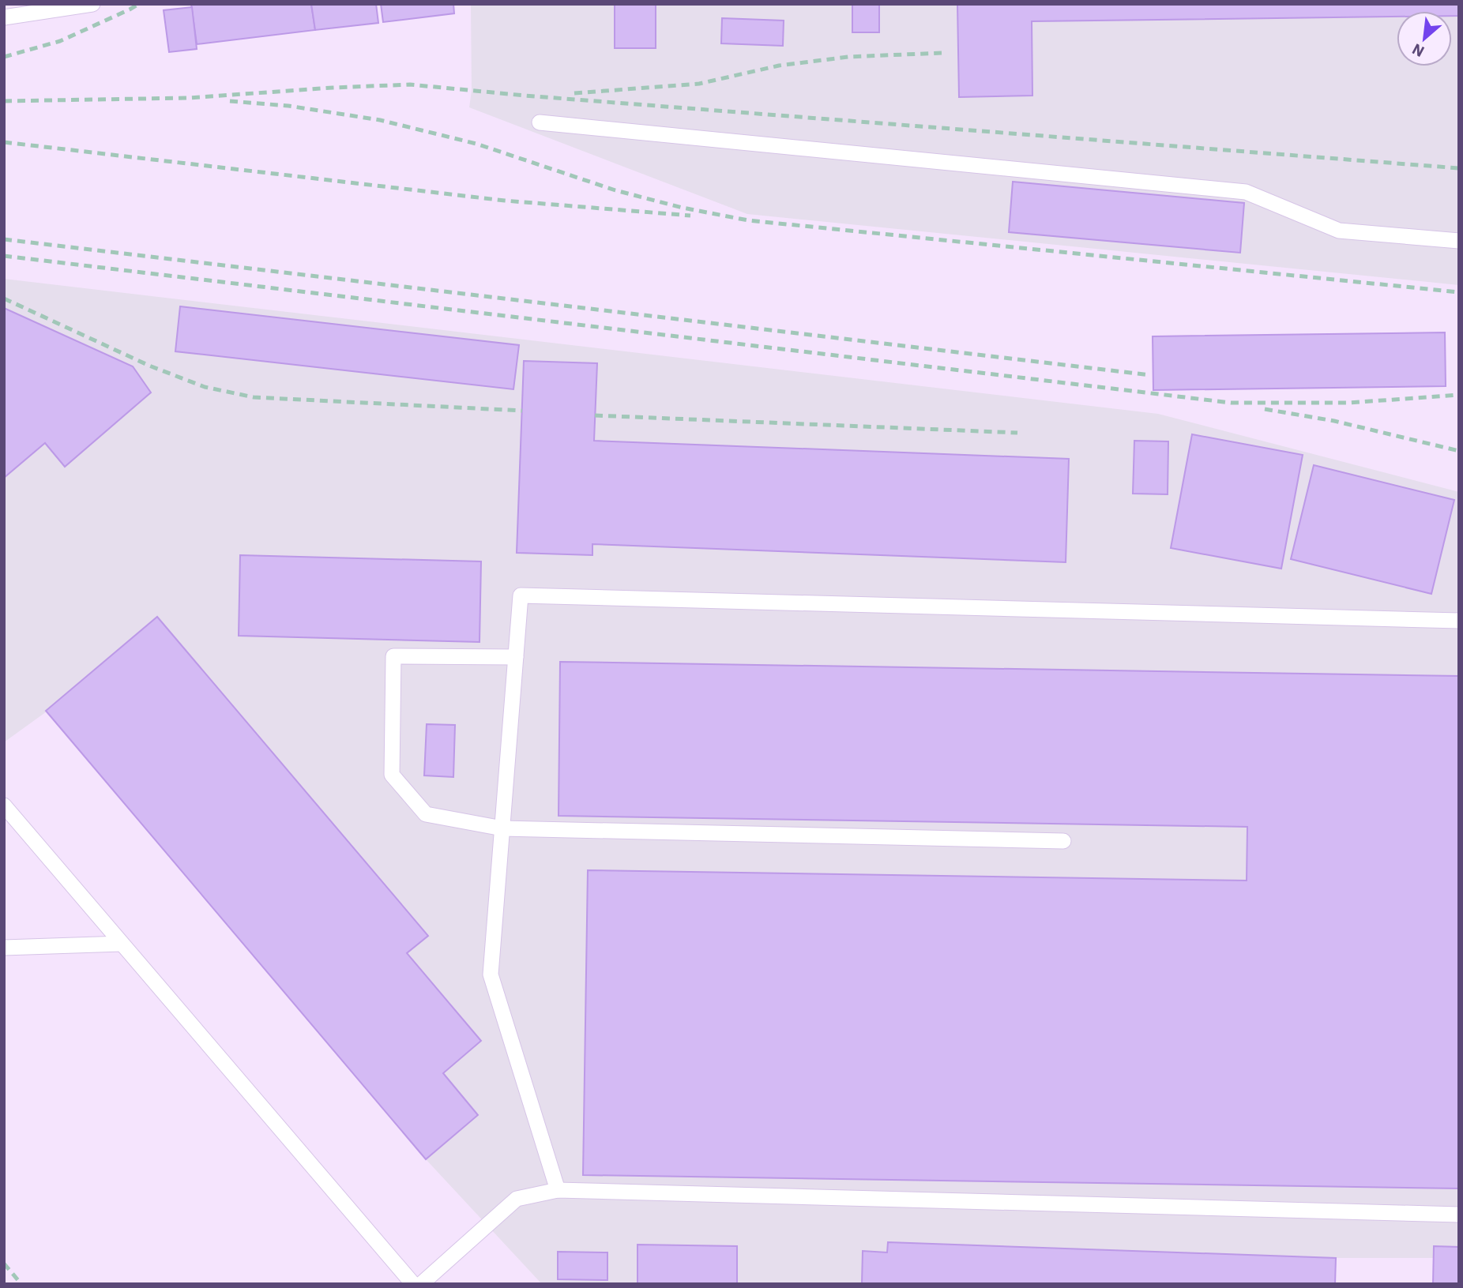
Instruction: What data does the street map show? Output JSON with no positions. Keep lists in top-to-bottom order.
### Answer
{
  "north": "bottom left"
}
